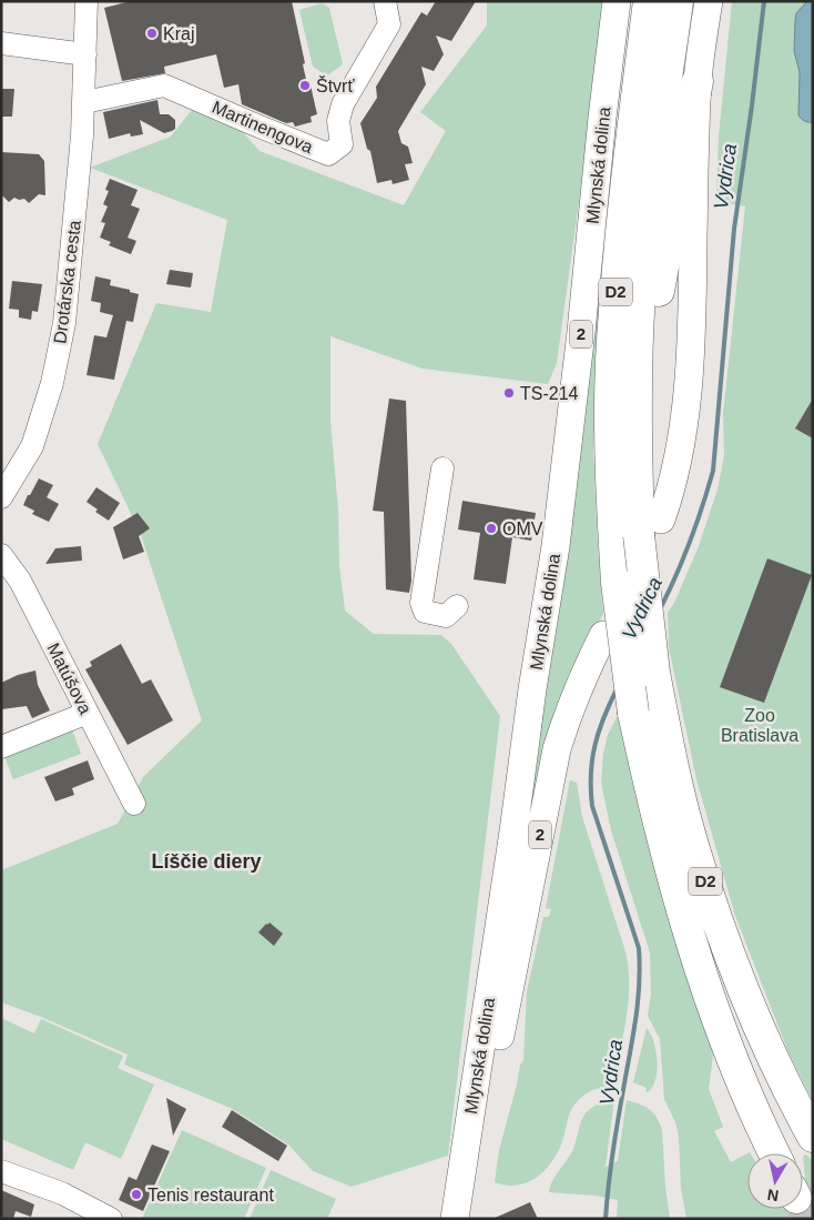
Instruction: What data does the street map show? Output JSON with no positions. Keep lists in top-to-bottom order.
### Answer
{
  "streets": {
    "highway": ["D2"],
    "main road": ["Mlynská dolina", "2"],
    "street": ["Martinengova", "Drotárska cesta", "Matúšova"]
  },
  "crossings": [
    ["Martinengova", "Drotárska cesta"]
  ],
  "districts": ["Líščie diery"],
  "water": ["Vydrica"],
  "parks": ["Zoo Bratislava"],
  "places": [
    "Kraj",
    "Štvrť",
    "TS-214",
    "OMV",
    "Tenis restaurant"
  ],
  "north": "bottom"
}
